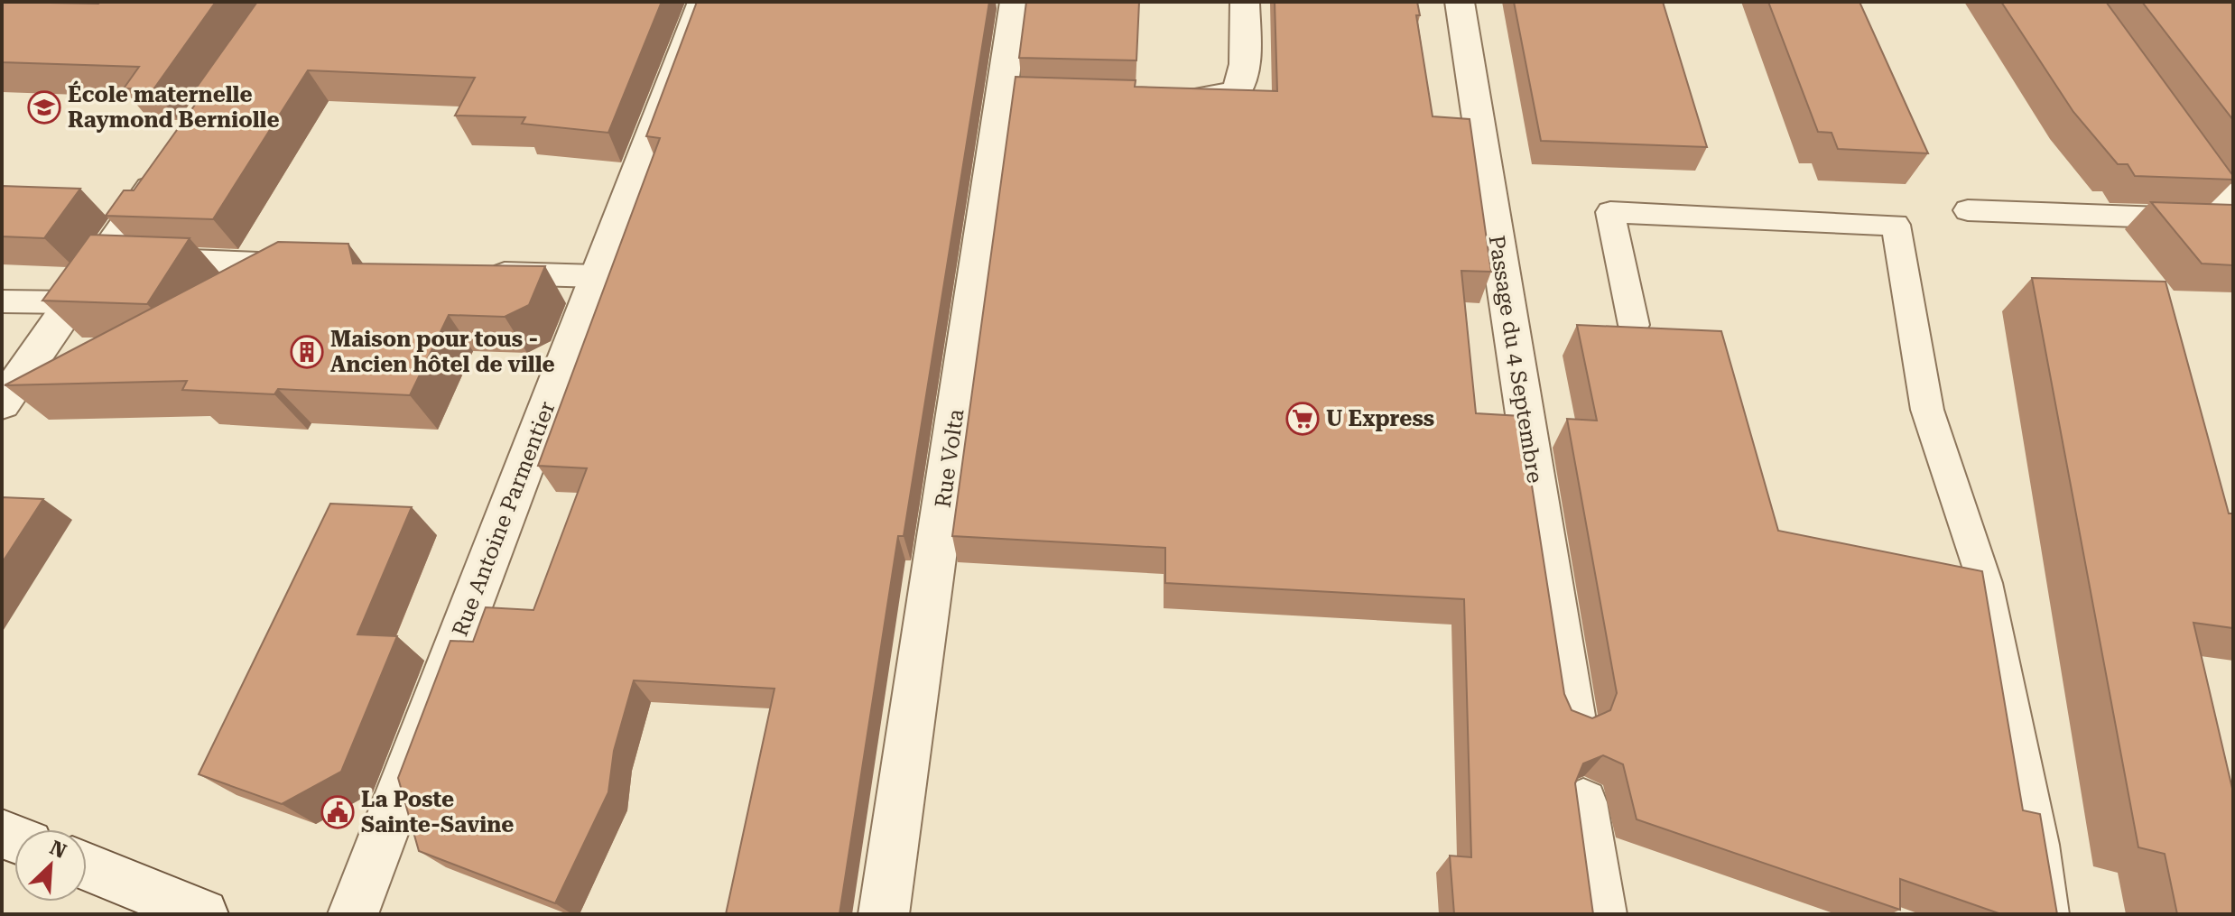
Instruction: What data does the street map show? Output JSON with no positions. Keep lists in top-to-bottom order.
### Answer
{
  "streets": {
    "street": ["Passage du 4 Septembre", "Rue Volta", "Rue Antoine Parmentier"]
  },
  "places": {
    "school or university": ["École maternelle Raymond Berniolle"],
    "building": ["Maison pour tous - Ancien hôtel de ville"],
    "supermarket": ["U Express"],
    "public building": ["La Poste Sainte-Savine"]
  },
  "north": "top right"
}
